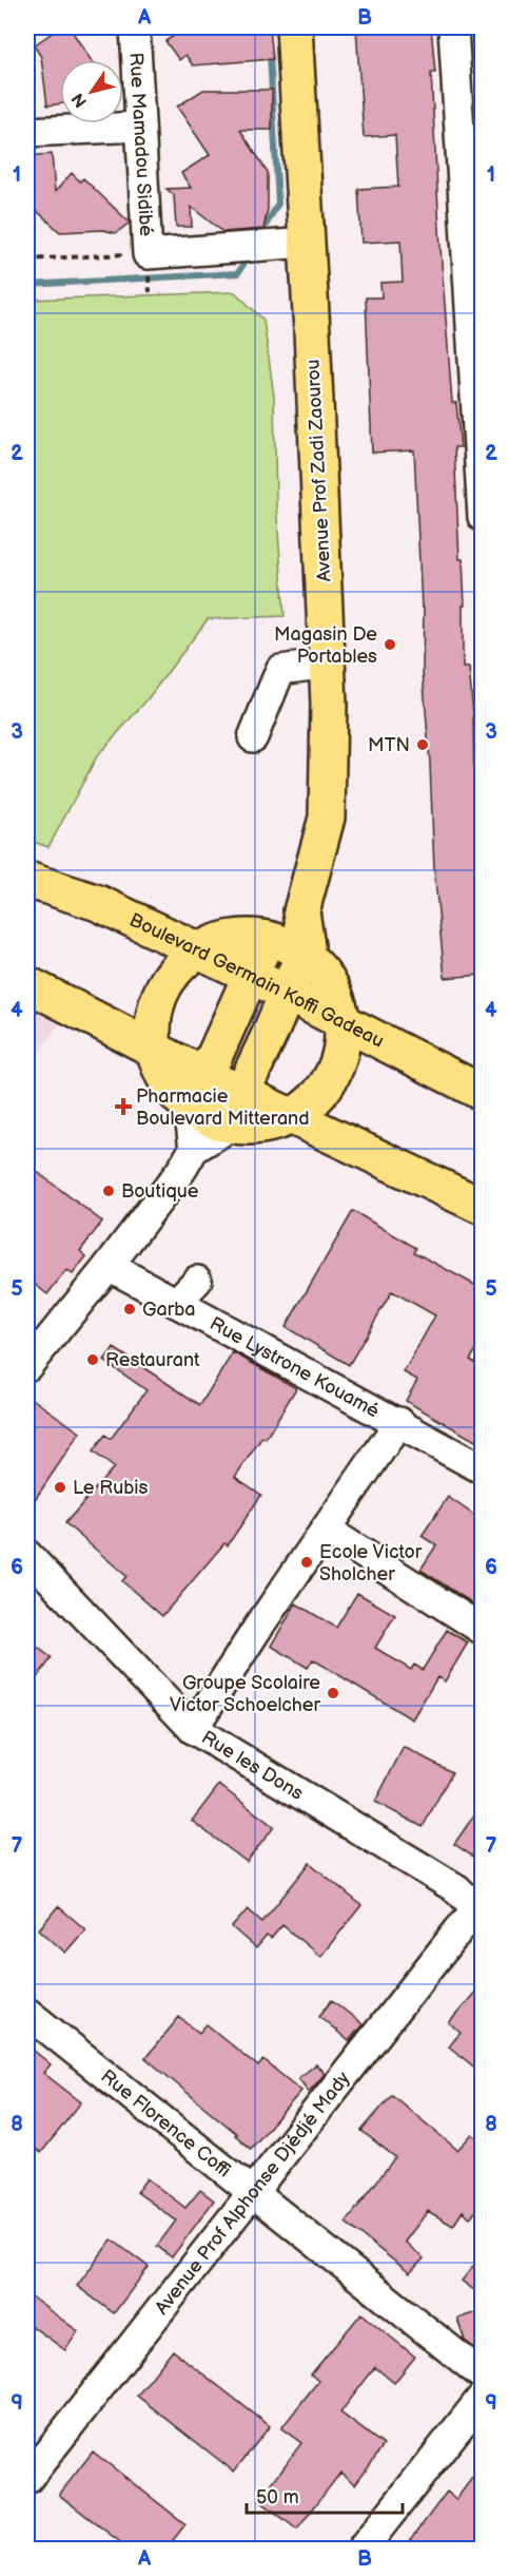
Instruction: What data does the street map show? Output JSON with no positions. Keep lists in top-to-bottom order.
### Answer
{
  "streets": {
    "main road": ["Avenue Prof Zadi Zaourou", "Boulevard Germain Koffi Gadeau"],
    "street": [
      "Rue Mamadou Sidibé",
      "Rue Lystrone Kouamé",
      "Rue les Dons",
      "Rue Florence Coffi",
      "Avenue Prof Alphonse Djédjé Mady"
    ]
  },
  "crossings": [
    ["Rue Mamadou Sidibé", "Avenue Prof Zadi Zaourou"],
    ["Rue les Dons", "Avenue Prof Alphonse Djédjé Mady"],
    ["Rue Florence Coffi", "Avenue Prof Alphonse Djédjé Mady"]
  ],
  "places": {
    "other": [
      "Magasin De Portables",
      "MTN",
      "Boutique",
      "Garba",
      "Restaurant",
      "Le Rubis",
      "Ecole Victor Sholcher",
      "Groupe Scolaire Victor Schoelcher"
    ],
    "health": ["Pharmacie Boulevard Mitterand"]
  },
  "scale_bar": "50 m",
  "north": "bottom left",
  "grid": {
    "columns": ["A", "B"],
    "rows": [
      "1",
      "2",
      "3",
      "4",
      "5",
      "6",
      "7",
      "8",
      "9"
    ]
  }
}
